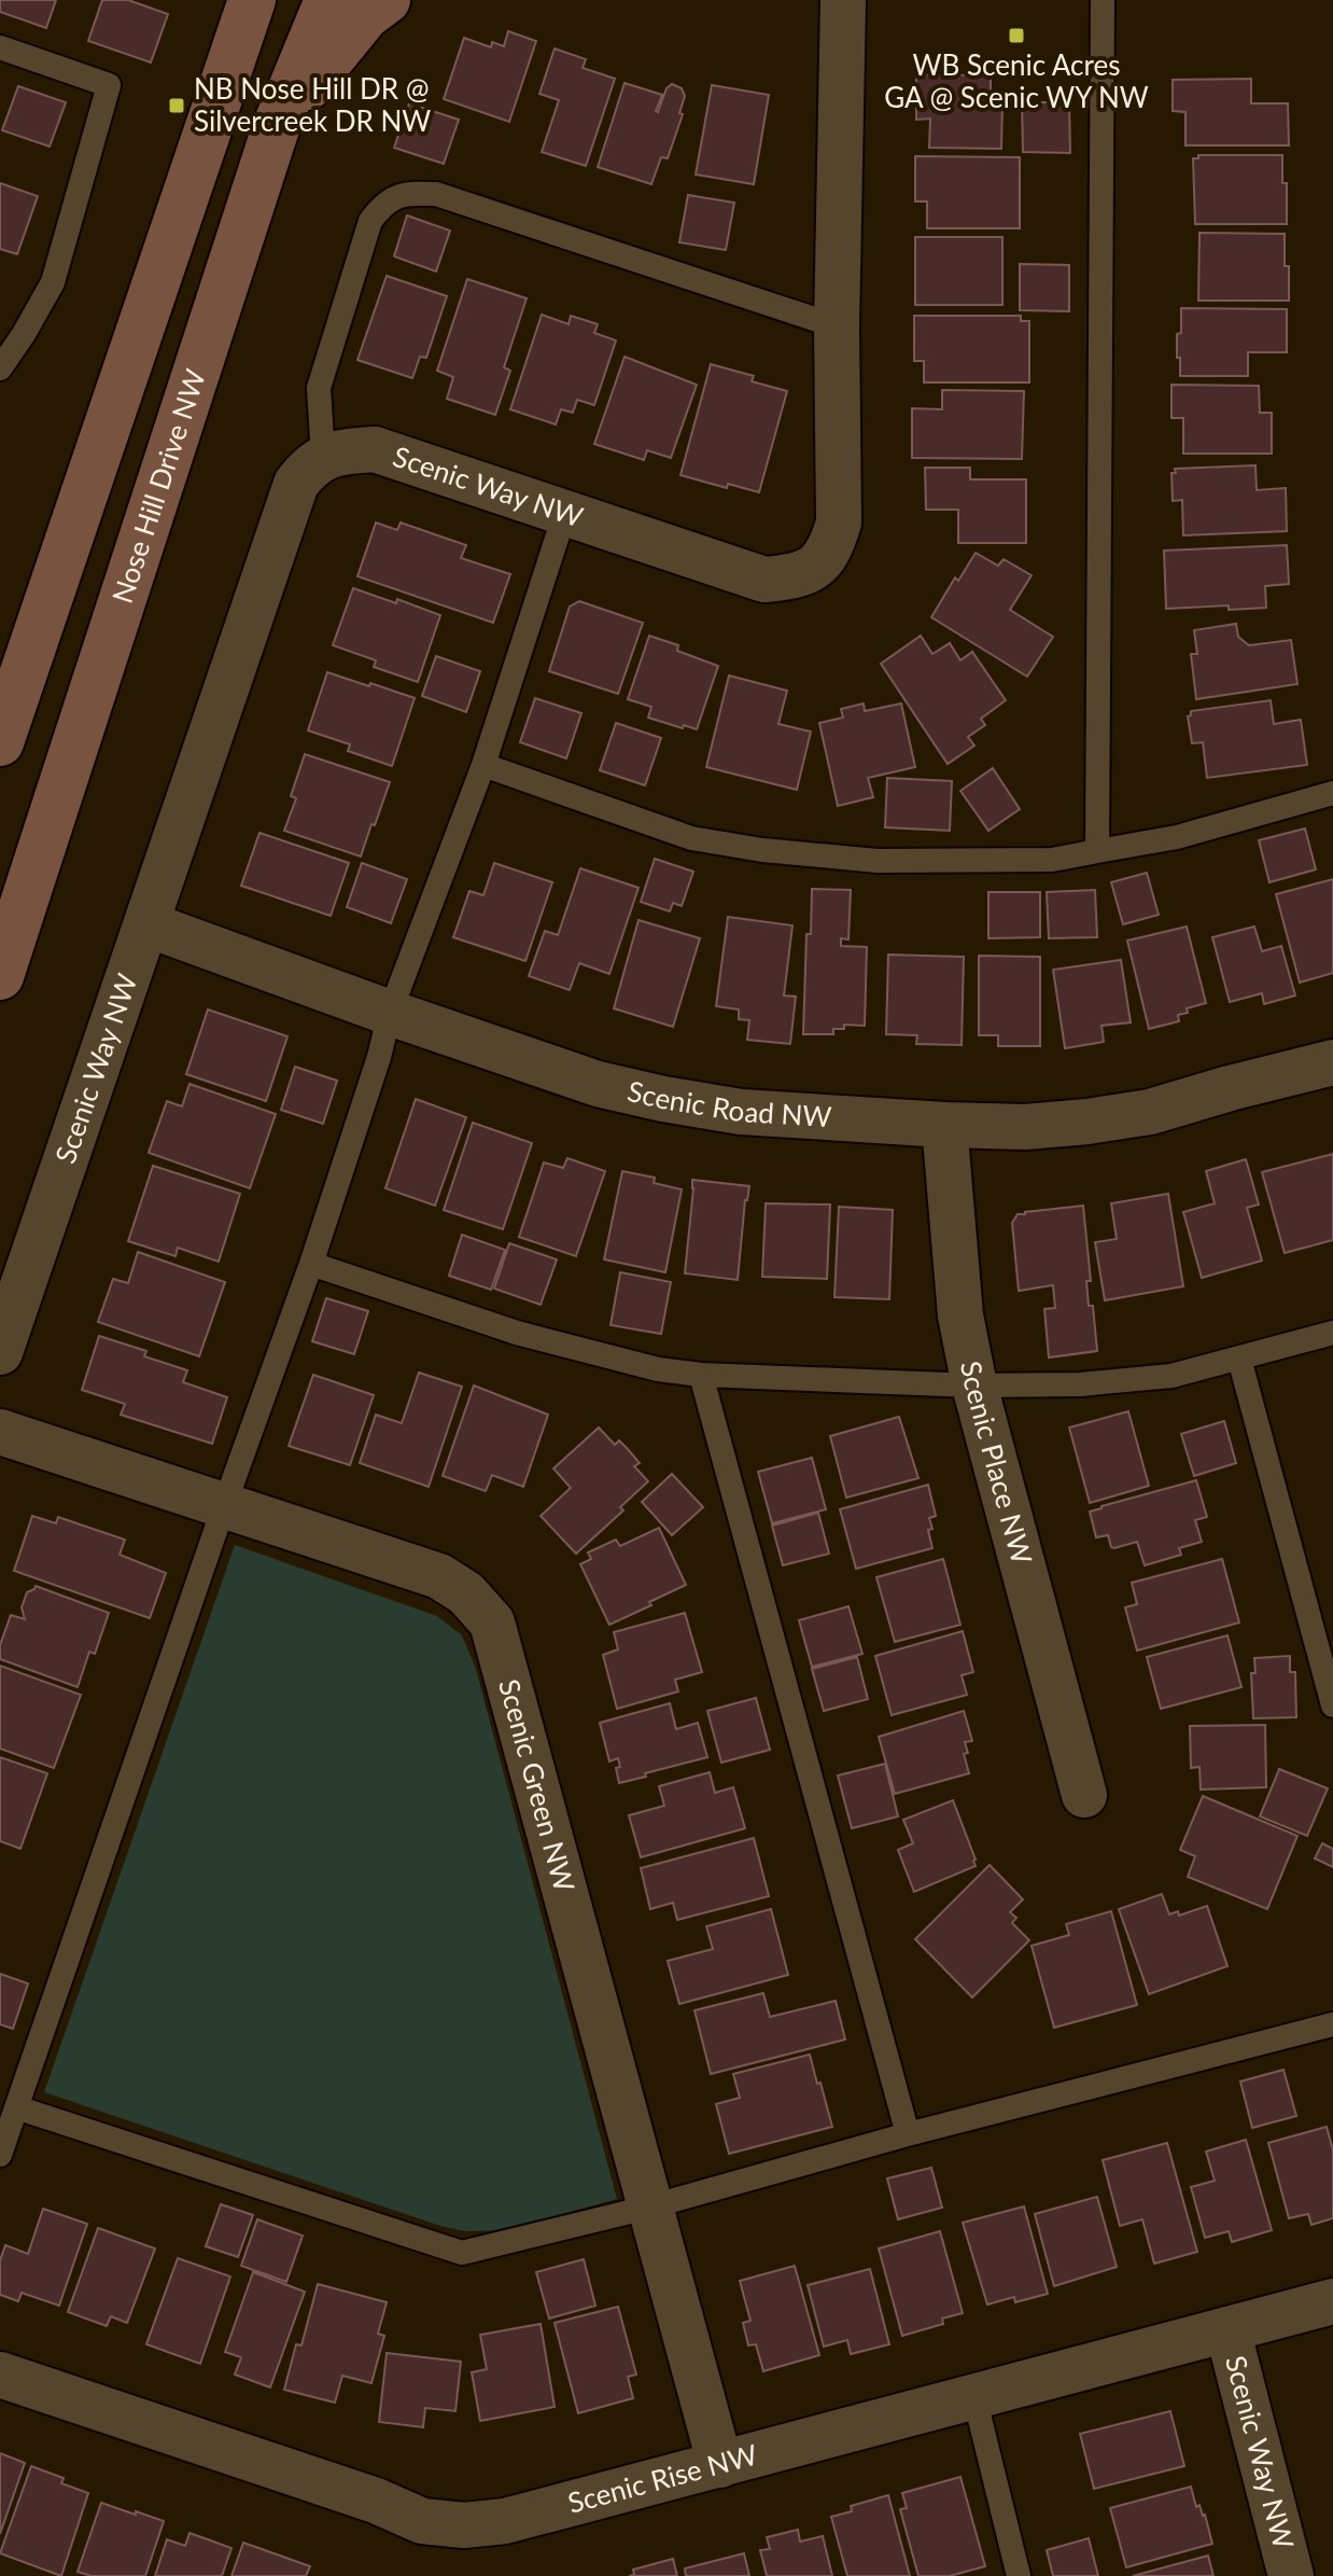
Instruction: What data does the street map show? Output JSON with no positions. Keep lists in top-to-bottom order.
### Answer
{
  "streets": {
    "main road": ["Nose Hill Drive NW"],
    "street": [
      "Scenic Way NW",
      "Scenic Road NW",
      "Scenic Place NW",
      "Scenic Green NW",
      "Scenic Rise NW"
    ]
  },
  "crossings": [
    ["Scenic Way NW", "Scenic Road NW"],
    ["Scenic Way NW", "Scenic Rise NW"],
    ["Scenic Road NW", "Scenic Place NW"],
    ["Scenic Green NW", "Scenic Rise NW"]
  ],
  "places": {
    "transit": ["WB Scenic Acres GA @ Scenic WY NW", "NB Nose Hill DR @ Silvercreek DR NW"]
  }
}
